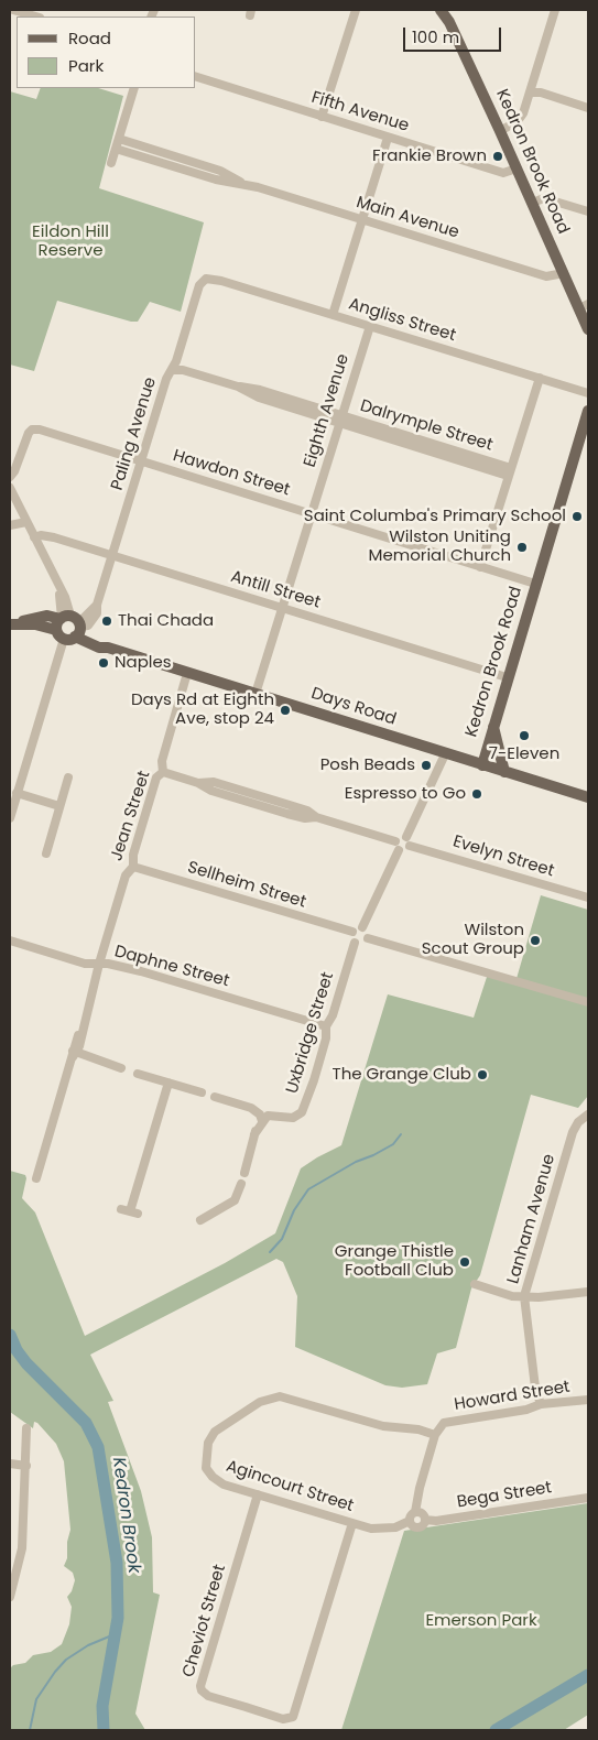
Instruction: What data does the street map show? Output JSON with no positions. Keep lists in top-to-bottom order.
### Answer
{
  "streets": {
    "main road": ["Kedron Brook Road", "Days Road"],
    "street": [
      "Fifth Avenue",
      "Main Avenue",
      "Angliss Street",
      "Eighth Avenue",
      "Dalrymple Street",
      "Paling Avenue",
      "Hawdon Street",
      "Antill Street",
      "Jean Street",
      "Evelyn Street",
      "Sellheim Street",
      "Daphne Street",
      "Uxbridge Street",
      "Lanham Avenue",
      "Howard Street",
      "Agincourt Street",
      "Bega Street",
      "Cheviot Street"
    ]
  },
  "crossings": [
    ["Fifth Avenue", "Kedron Brook Road"],
    ["Kedron Brook Road", "Main Avenue"],
    ["Kedron Brook Road", "Hawdon Street"],
    ["Kedron Brook Road", "Antill Street"],
    ["Kedron Brook Road", "Days Road"],
    ["Angliss Street", "Eighth Avenue"],
    ["Angliss Street", "Paling Avenue"],
    ["Eighth Avenue", "Dalrymple Street"],
    ["Eighth Avenue", "Hawdon Street"],
    ["Eighth Avenue", "Antill Street"],
    ["Eighth Avenue", "Days Road"],
    ["Dalrymple Street", "Paling Avenue"],
    ["Paling Avenue", "Hawdon Street"],
    ["Paling Avenue", "Antill Street"],
    ["Paling Avenue", "Days Road"],
    ["Days Road", "Jean Street"],
    ["Jean Street", "Sellheim Street"],
    ["Jean Street", "Daphne Street"],
    ["Sellheim Street", "Uxbridge Street"],
    ["Daphne Street", "Uxbridge Street"],
    ["Lanham Avenue", "Howard Street"],
    ["Howard Street", "Agincourt Street"],
    ["Agincourt Street", "Bega Street"],
    ["Agincourt Street", "Cheviot Street"]
  ],
  "water": ["Kedron Brook"],
  "parks": ["Eildon Hill Reserve", "Emerson Park"],
  "places": [
    "Frankie Brown",
    "Saint Columba's Primary School",
    "Wilston Uniting Memorial Church",
    "Thai Chada",
    "Naples",
    "Days Rd at Eighth Ave, stop 24",
    "7-Eleven",
    "Posh Beads",
    "Espresso to Go",
    "Wilston Scout Group",
    "The Grange Club",
    "Grange Thistle Football Club"
  ],
  "legend": ["Road", "Park"],
  "scale_bar": "100 m"
}
